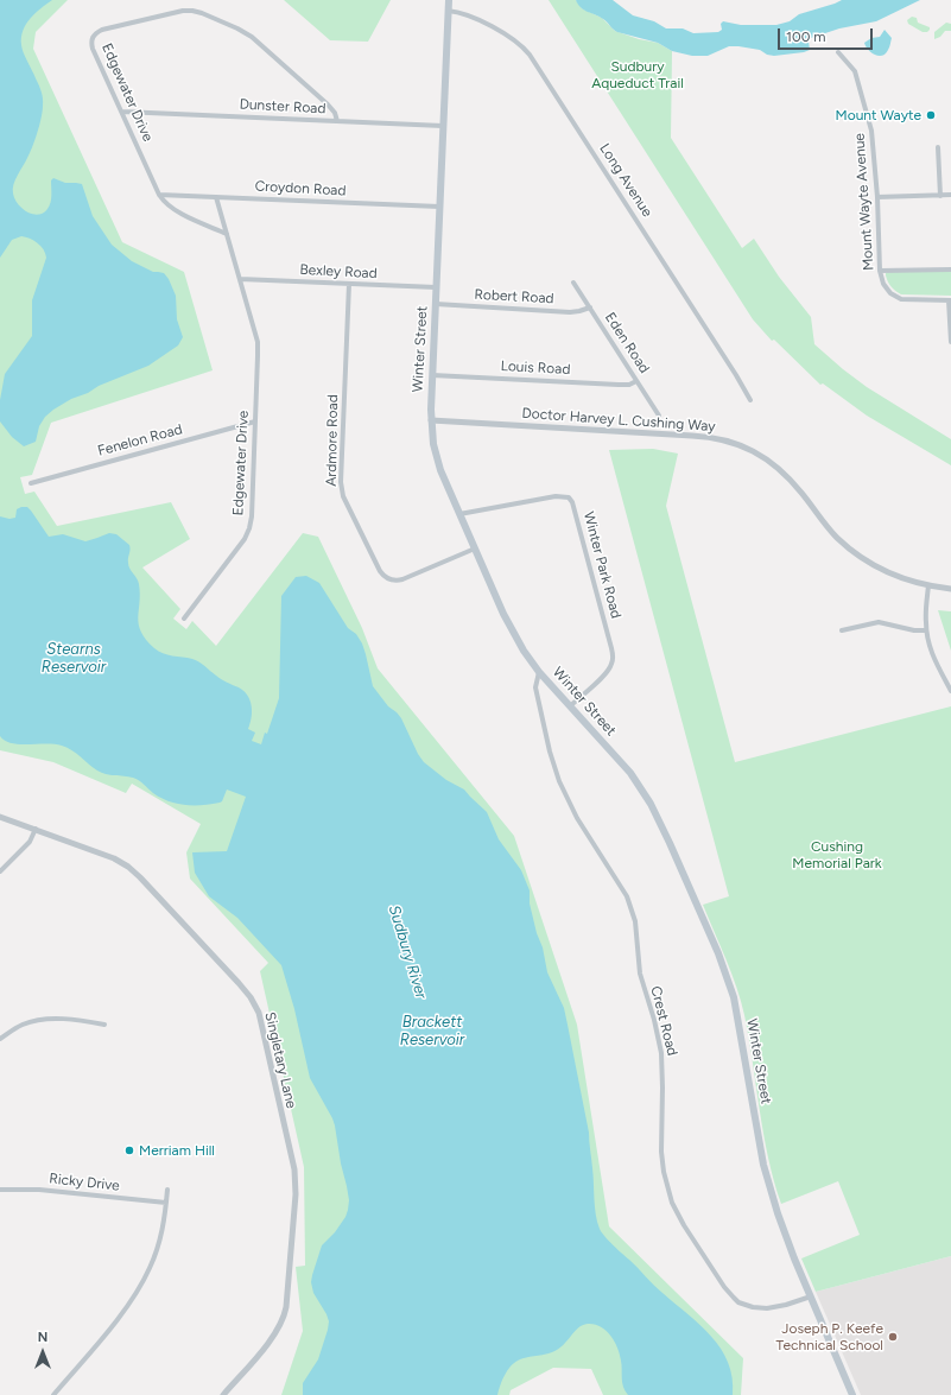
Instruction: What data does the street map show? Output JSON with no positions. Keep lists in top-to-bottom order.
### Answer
{
  "streets": {
    "main road": ["Winter Street"],
    "street": [
      "Edgewater Drive",
      "Dunster Road",
      "Long Avenue",
      "Croydon Road",
      "Mount Wayte Avenue",
      "Bexley Road",
      "Robert Road",
      "Eden Road",
      "Louis Road",
      "Doctor Harvey L. Cushing Way",
      "Fenelon Road",
      "Ardmore Road",
      "Winter Park Road",
      "Crest Road",
      "Singletary Lane",
      "Ricky Drive"
    ]
  },
  "crossings": [
    ["Edgewater Drive", "Dunster Road"],
    ["Edgewater Drive", "Croydon Road"],
    ["Edgewater Drive", "Bexley Road"],
    ["Edgewater Drive", "Fenelon Road"],
    ["Dunster Road", "Winter Street"],
    ["Long Avenue", "Winter Street"],
    ["Croydon Road", "Winter Street"],
    ["Bexley Road", "Winter Street"],
    ["Bexley Road", "Ardmore Road"],
    ["Robert Road", "Eden Road"],
    ["Robert Road", "Winter Street"],
    ["Eden Road", "Louis Road"],
    ["Winter Street", "Louis Road"],
    ["Winter Street", "Doctor Harvey L. Cushing Way"],
    ["Winter Street", "Ardmore Road"],
    ["Winter Street", "Winter Park Road"],
    ["Winter Street", "Crest Road"]
  ],
  "water": ["Stearns Reservoir", "Sudbury River", "Brackett Reservoir"],
  "parks": ["Sudbury Aqueduct Trail", "Cushing Memorial Park"],
  "places": ["Mount Wayte", "Merriam Hill", "Joseph P. Keefe Technical School"],
  "scale_bar": "100 m",
  "north": "top"
}
